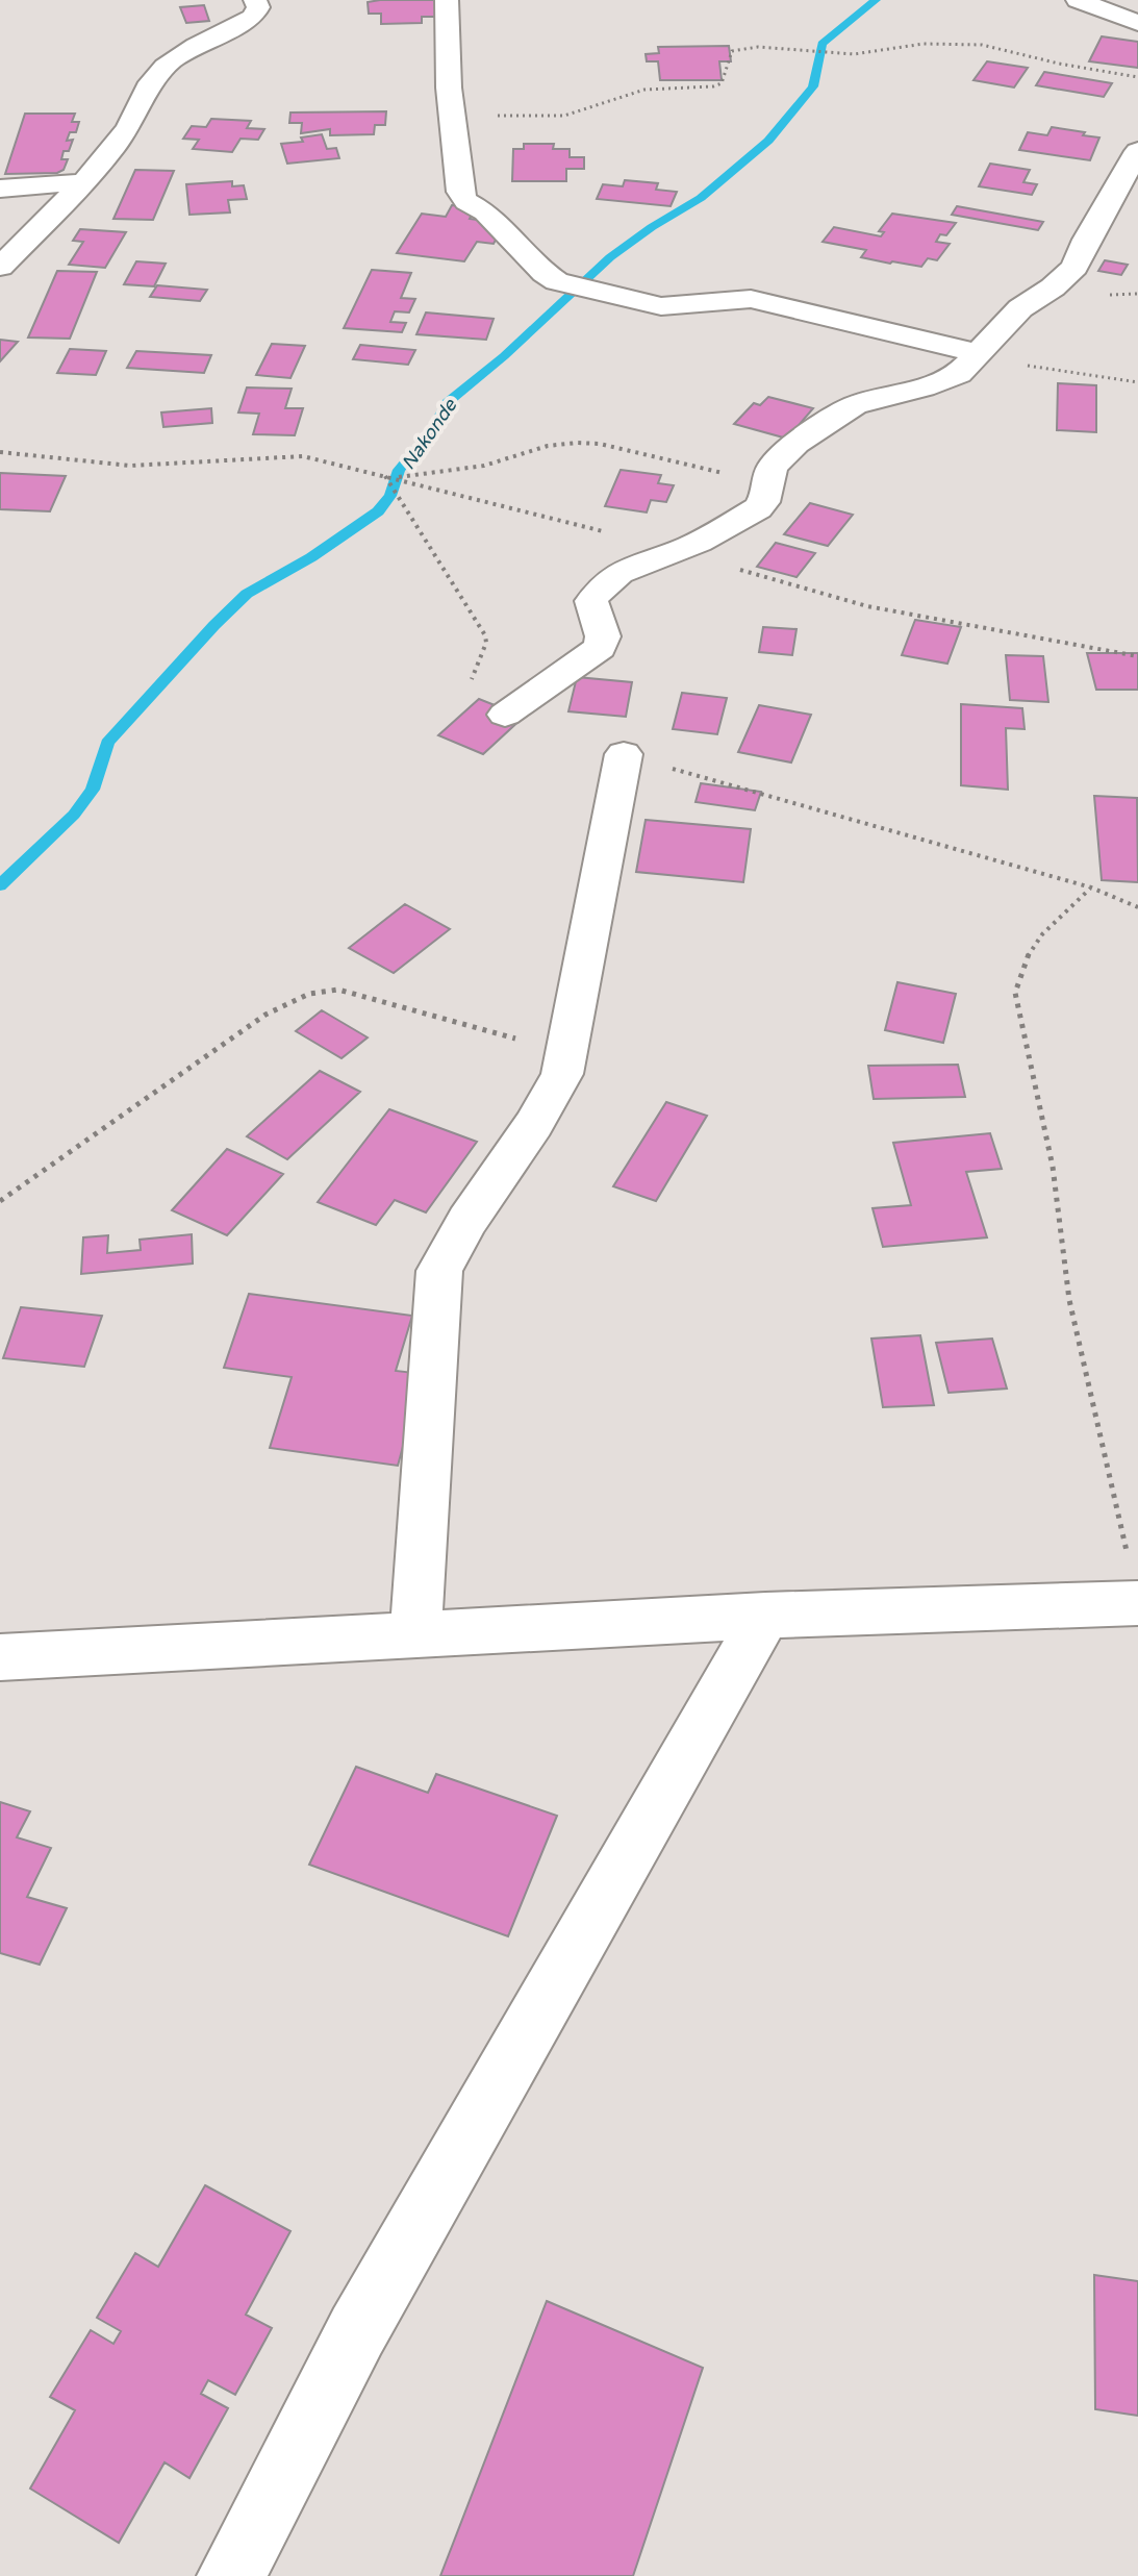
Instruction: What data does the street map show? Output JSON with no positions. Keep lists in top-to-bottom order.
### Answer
{
  "water": ["Nakonde"]
}
